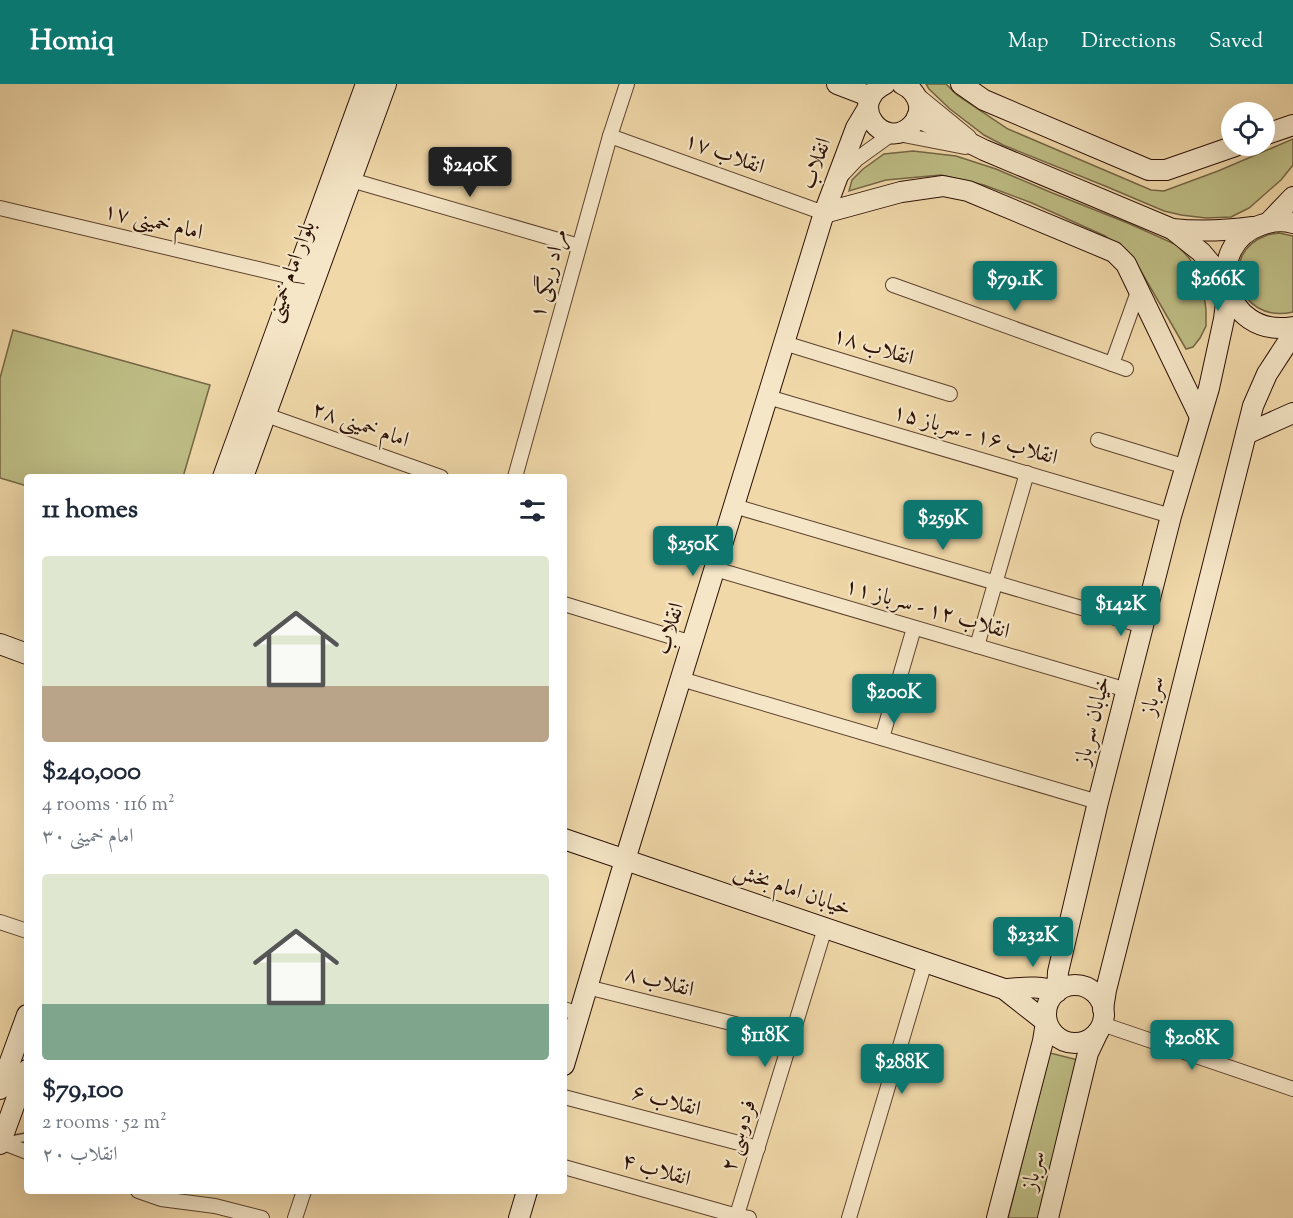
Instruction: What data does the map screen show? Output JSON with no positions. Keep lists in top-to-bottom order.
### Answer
{
  "streets": {
    "main road": [
      "انقلاب",
      "بلوار امام خمینی",
      "سرباز",
      "خیابان سرباز",
      "خیابان امام بخش"
    ],
    "street": [
      "انقلاب ۱۷",
      "امام خمینی ۱۷",
      "مراد ریگی ۱",
      "انقلاب ۱۸",
      "امام خمینی ۲۸",
      "انقلاب ۱۶ - سرباز ۱۵",
      "انقلاب ۱۲ - سرباز ۱۱",
      "انقلاب ۸",
      "انقلاب ۶",
      "فردوسی ۲",
      "انقلاب ۴"
    ]
  },
  "crossings": [
    ["انقلاب ۱۷", "انقلاب"],
    ["انقلاب ۱۷", "مراد ریگی ۱"],
    ["انقلاب", "انقلاب ۱۸"],
    ["انقلاب", "انقلاب ۱۶ - سرباز ۱۵"],
    ["انقلاب", "انقلاب ۱۲ - سرباز ۱۱"],
    ["انقلاب", "خیابان امام بخش"],
    ["انقلاب", "انقلاب ۸"],
    ["امام خمینی ۱۷", "بلوار امام خمینی"],
    ["بلوار امام خمینی", "امام خمینی ۲۸"],
    ["انقلاب ۱۶ - سرباز ۱۵", "خیابان سرباز"],
    ["انقلاب ۱۲ - سرباز ۱۱", "خیابان سرباز"],
    ["سرباز", "خیابان سرباز"],
    ["خیابان امام بخش", "فردوسی ۲"],
    ["انقلاب ۸", "فردوسی ۲"],
    ["انقلاب ۶", "فردوسی ۲"],
    ["فردوسی ۲", "انقلاب ۴"]
  ],
  "page": {
    "header": "Homiq",
    "nav": ["Map", "Directions", "Saved"],
    "price": [
      "$240K",
      "$79.1K",
      "$266K",
      "$259K",
      "$250K",
      "$142K",
      "$200K",
      "$232K",
      "$118K",
      "$208K",
      "$288K"
    ],
    "heading": "11 homes",
    "list": [
      {
        "name": "$240,000",
        "note": "4 rooms · 116 m² · امام خمینی ۳۰"
      },
      {
        "name": "$79,100",
        "note": "2 rooms · 52 m² · انقلاب ۲۰"
      }
    ]
  }
}
